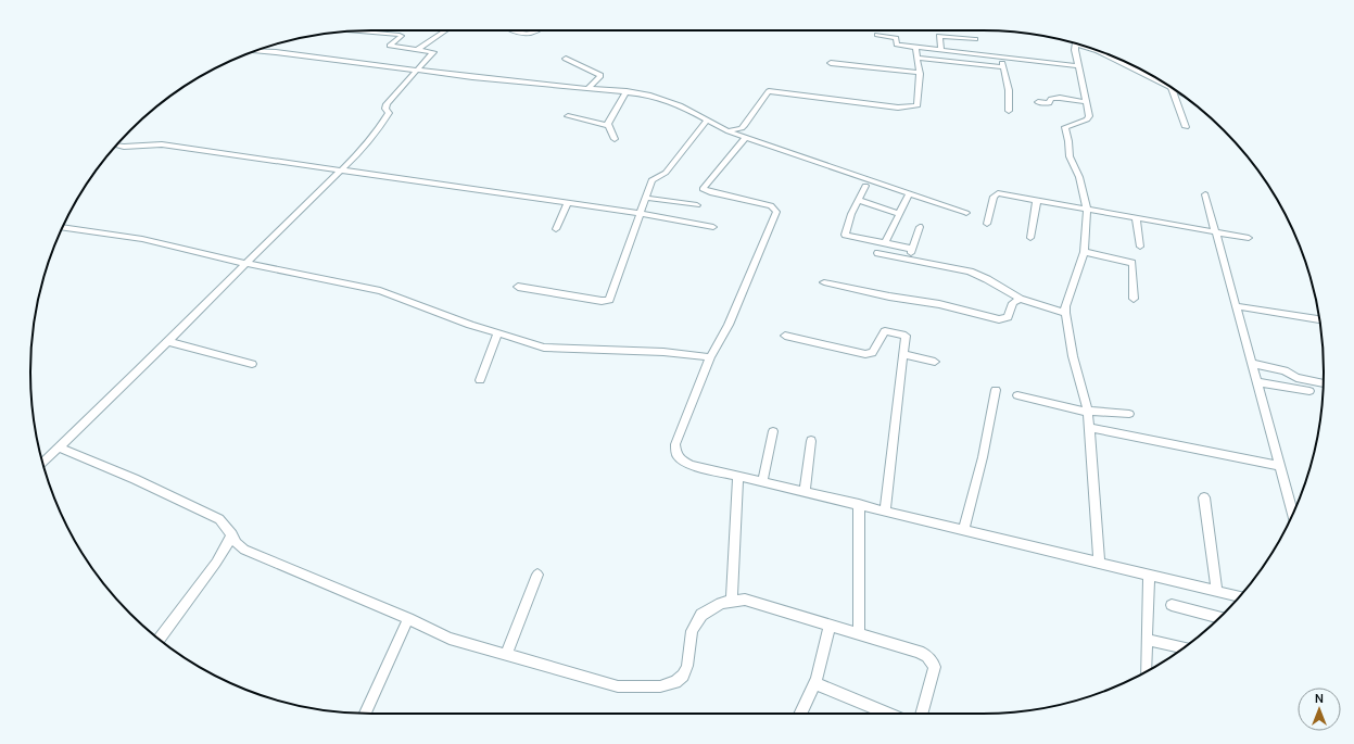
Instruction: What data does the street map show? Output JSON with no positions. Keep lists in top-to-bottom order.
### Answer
{
  "north": "top"
}
